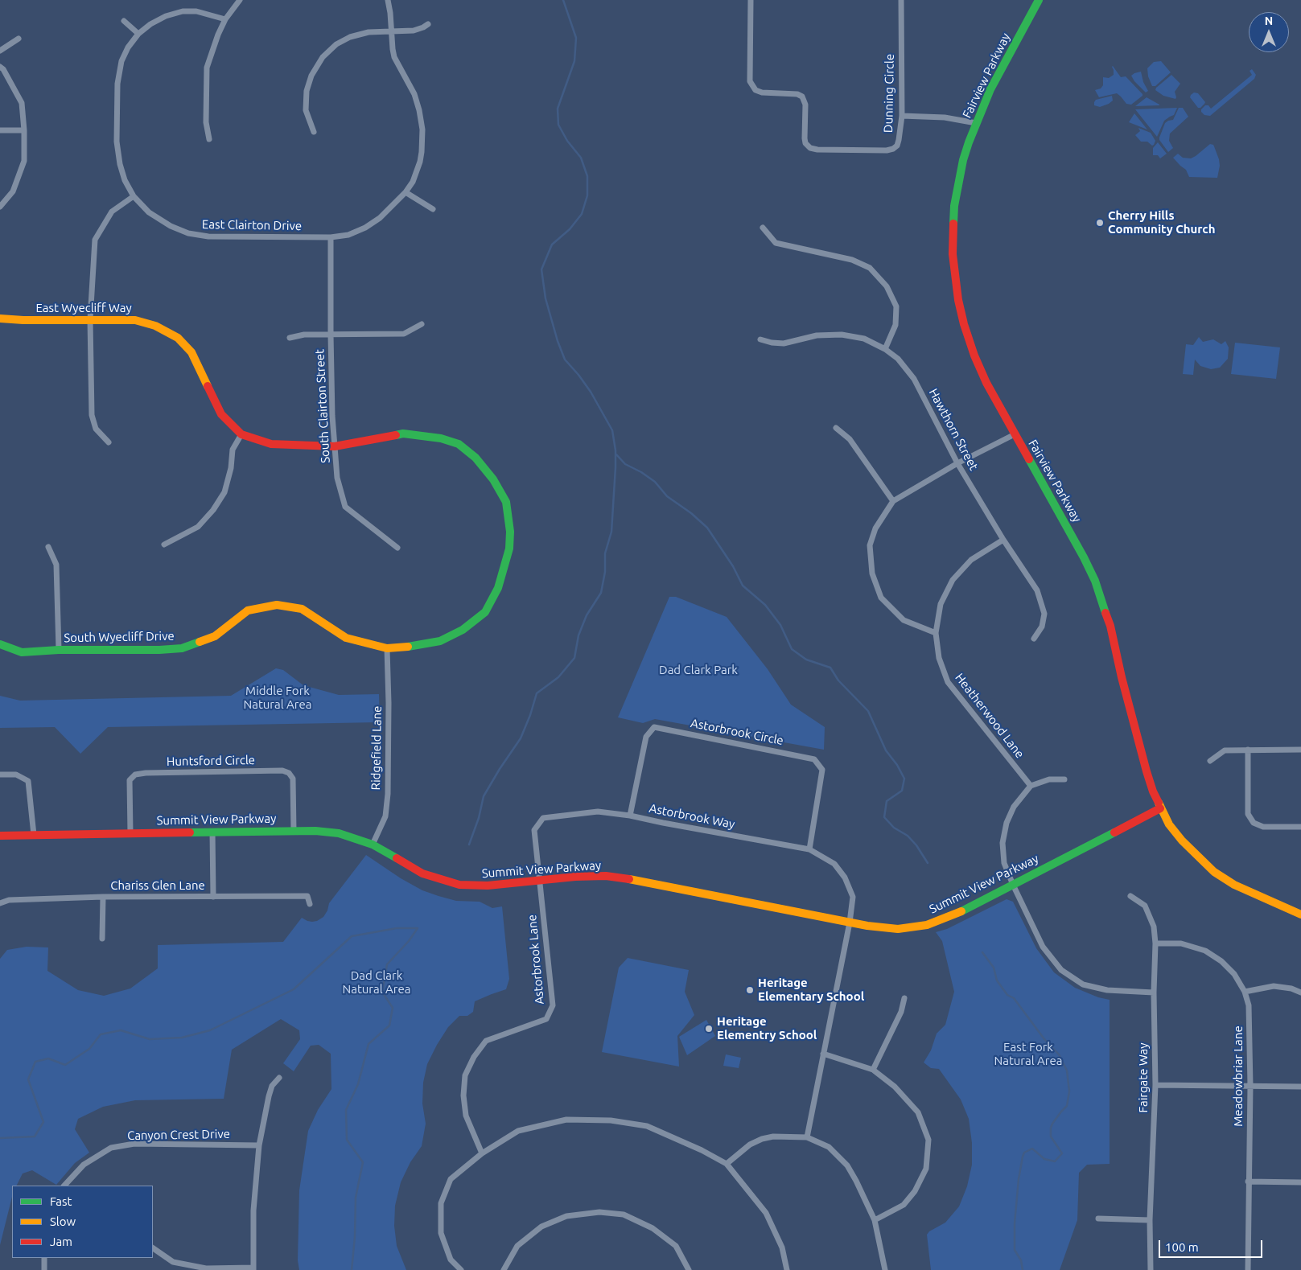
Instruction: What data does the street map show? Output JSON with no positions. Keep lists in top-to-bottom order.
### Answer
{
  "streets": {
    "street": [
      "Fairview Parkway",
      "Dunning Circle",
      "East Clairton Drive",
      "East Wyecliff Way",
      "South Clairton Street",
      "Hawthorn Street",
      "South Wyecliff Drive",
      "Heatherwood Lane",
      "Astorbrook Circle",
      "Ridgefield Lane",
      "Huntsford Circle",
      "Astorbrook Way",
      "Summit View Parkway",
      "Chariss Glen Lane",
      "Astorbrook Lane",
      "Meadowbriar Lane",
      "Fairgate Way",
      "Canyon Crest Drive"
    ]
  },
  "crossings": [
    ["Fairview Parkway", "Summit View Parkway"],
    ["East Clairton Drive", "South Clairton Street"],
    ["East Wyecliff Way", "South Clairton Street"],
    ["East Wyecliff Way", "South Wyecliff Drive"],
    ["East Wyecliff Way", "Ridgefield Lane"],
    ["Hawthorn Street", "Heatherwood Lane"],
    ["South Wyecliff Drive", "Ridgefield Lane"],
    ["Astorbrook Circle", "Astorbrook Way"],
    ["Ridgefield Lane", "Summit View Parkway"],
    ["Huntsford Circle", "Summit View Parkway"],
    ["Astorbrook Way", "Summit View Parkway"],
    ["Astorbrook Way", "Astorbrook Lane"],
    ["Summit View Parkway", "Astorbrook Lane"],
    ["Meadowbriar Lane", "Fairgate Way"]
  ],
  "parks": [
    "Dad Clark Park",
    "Middle Fork Natural Area",
    "Dad Clark Natural Area",
    "East Fork Natural Area"
  ],
  "places": ["Cherry Hills Community Church", "Heritage Elementary School", "Heritage Elementry School"],
  "legend": ["Fast", "Slow", "Jam"],
  "scale_bar": "100 m",
  "north": "top"
}
